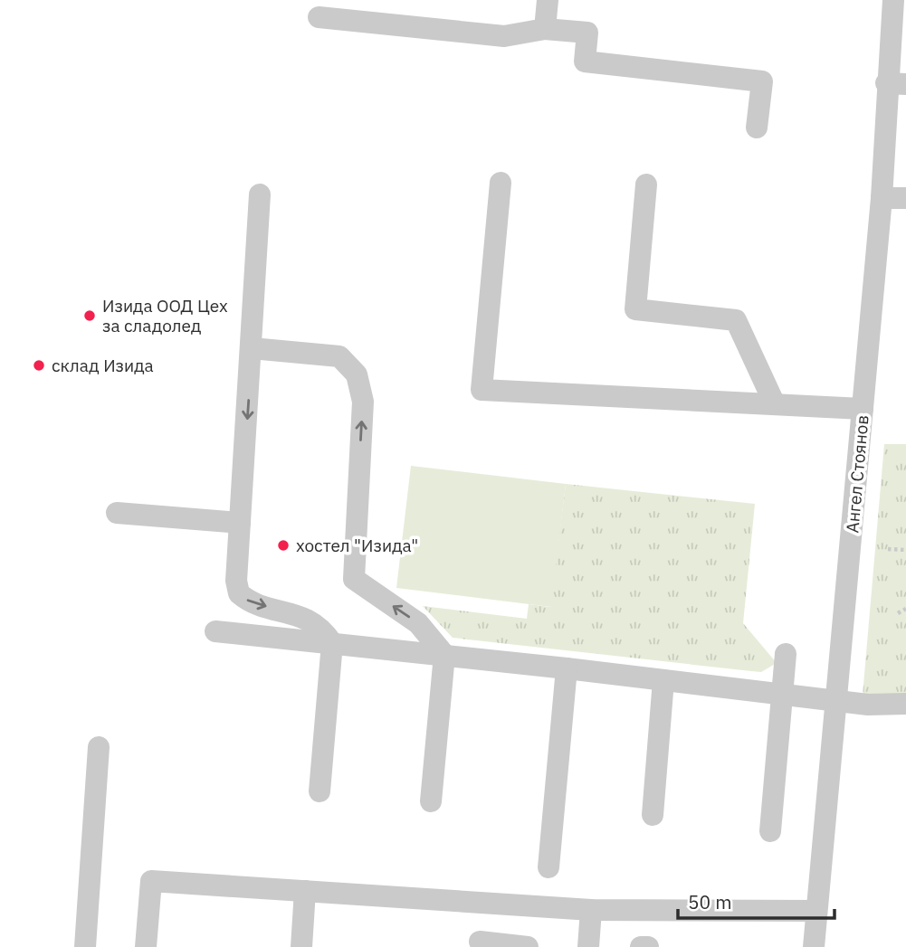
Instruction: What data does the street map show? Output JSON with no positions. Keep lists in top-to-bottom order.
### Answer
{
  "streets": {
    "street": ["Ангел Стоянов"]
  },
  "places": ["Изида ООД Цех за сладолед", "склад Изида", "хостел \"Изида\""],
  "scale_bar": "50 m"
}
